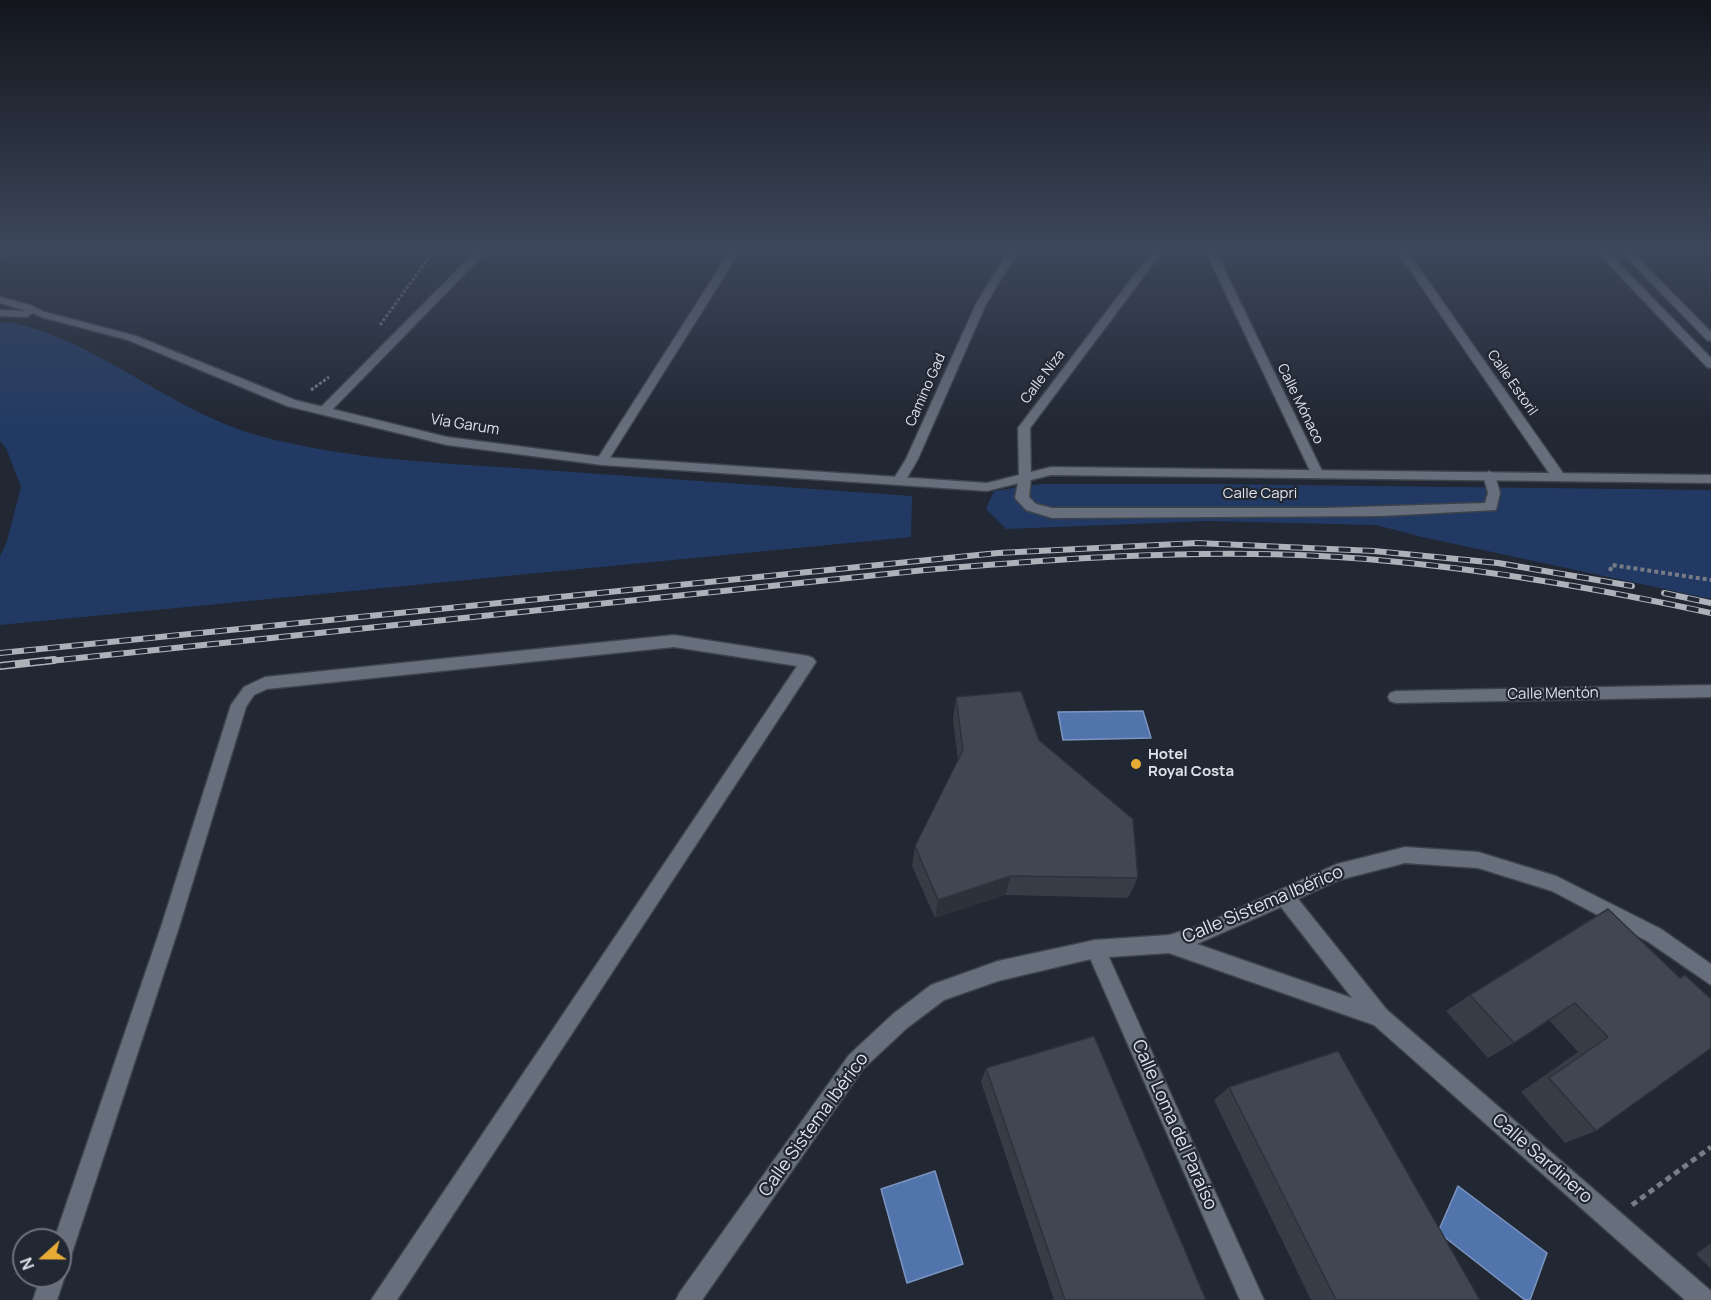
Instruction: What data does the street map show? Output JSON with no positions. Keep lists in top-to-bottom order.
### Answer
{
  "streets": {
    "street": [
      "Calle Niza",
      "Calle Estoril",
      "Camino Gad",
      "Calle Mónaco",
      "Vía Garum",
      "Calle Capri",
      "Calle Mentón",
      "Calle Sistema Ibérico",
      "Calle Loma del Paraíso",
      "Calle Sardinero"
    ]
  },
  "crossings": [
    ["Calle Niza", "Calle Capri"],
    ["Calle Estoril", "Calle Capri"],
    ["Camino Gad", "Vía Garum"],
    ["Camino Gad", "Calle Capri"],
    ["Calle Mónaco", "Calle Capri"],
    ["Vía Garum", "Calle Capri"],
    ["Calle Sistema Ibérico", "Calle Loma del Paraíso"],
    ["Calle Sistema Ibérico", "Calle Sardinero"]
  ],
  "places": ["Hotel Royal Costa"],
  "north": "left"
}
